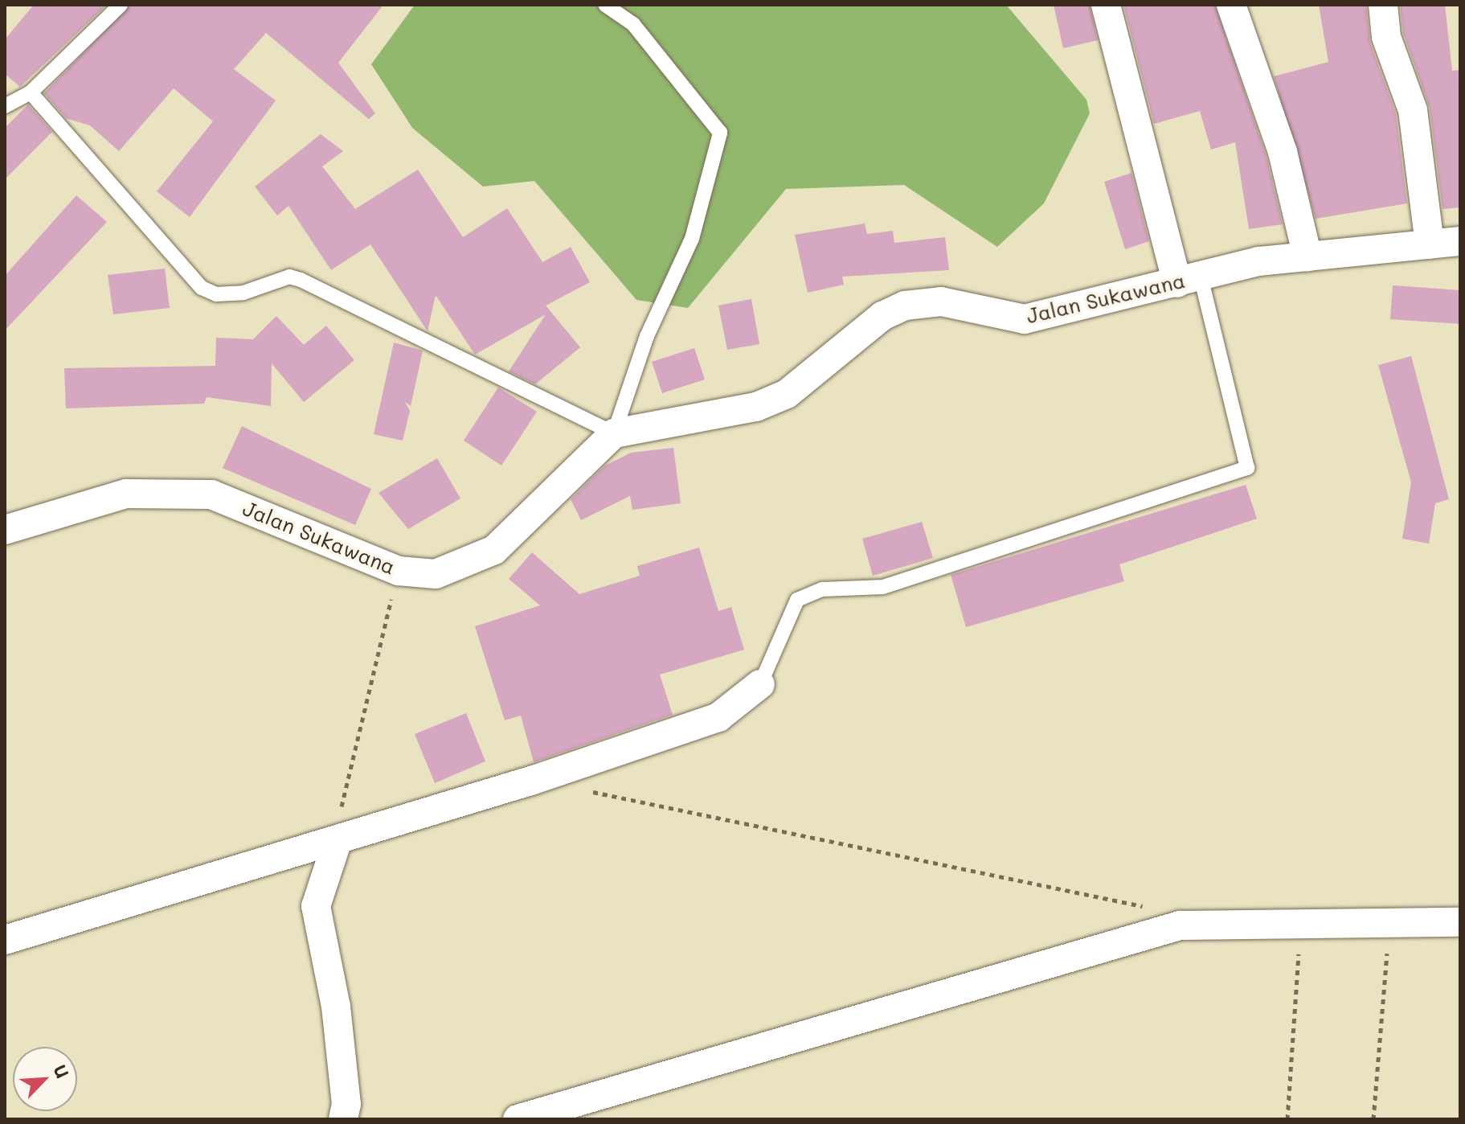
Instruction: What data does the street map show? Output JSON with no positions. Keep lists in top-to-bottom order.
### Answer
{
  "streets": {
    "street": ["Jalan Sukawana"]
  },
  "north": "top right"
}
